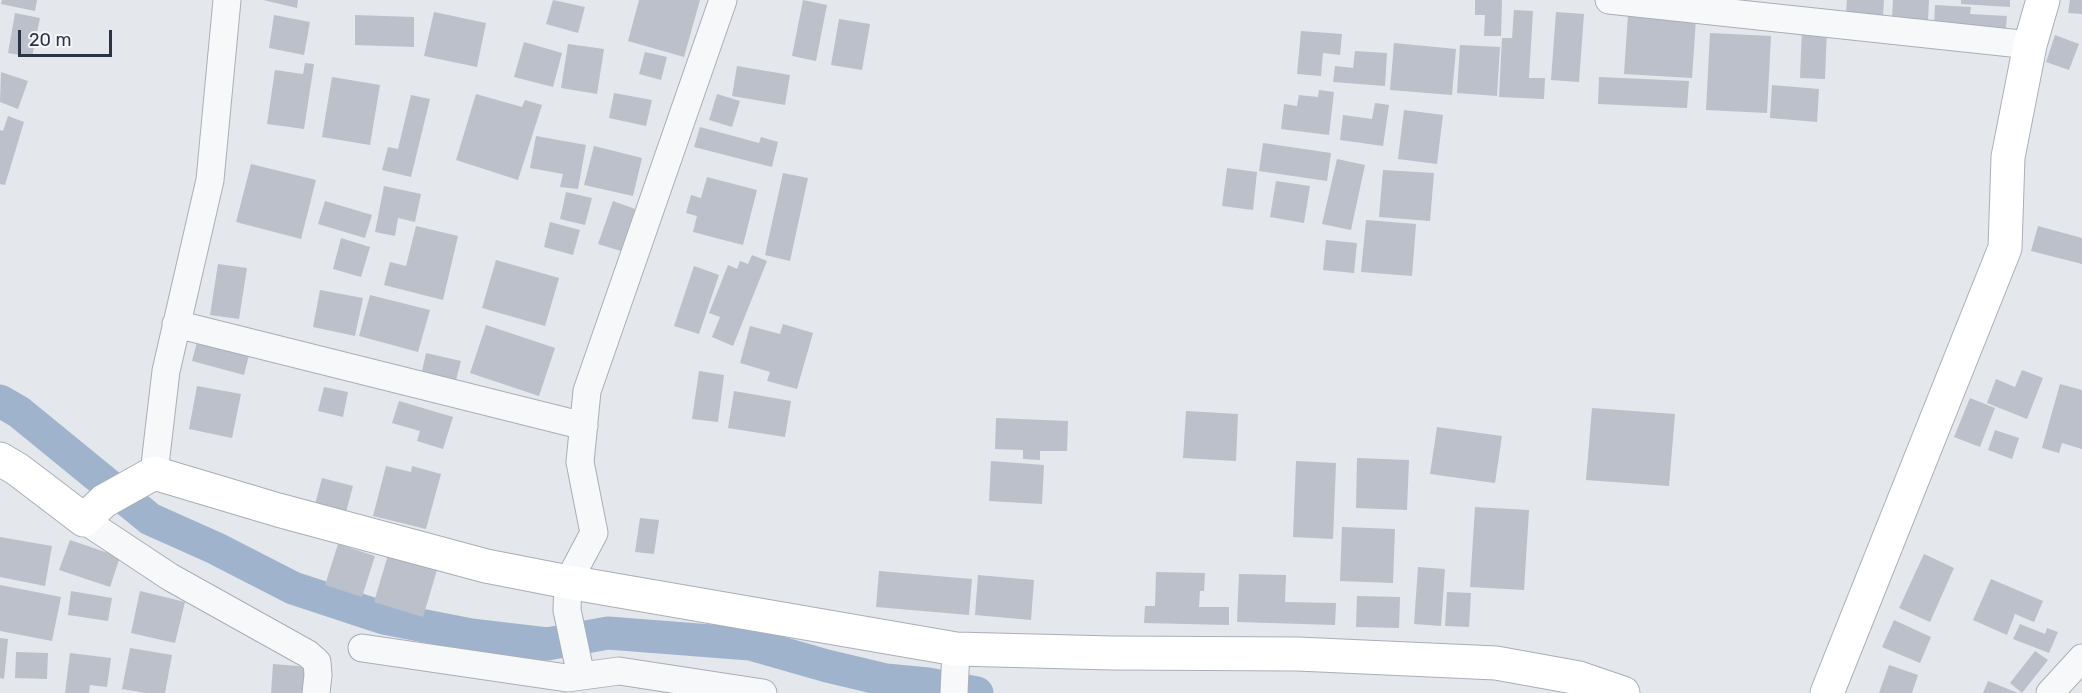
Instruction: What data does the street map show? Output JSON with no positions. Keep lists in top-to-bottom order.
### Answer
{
  "scale_bar": "20 m"
}
